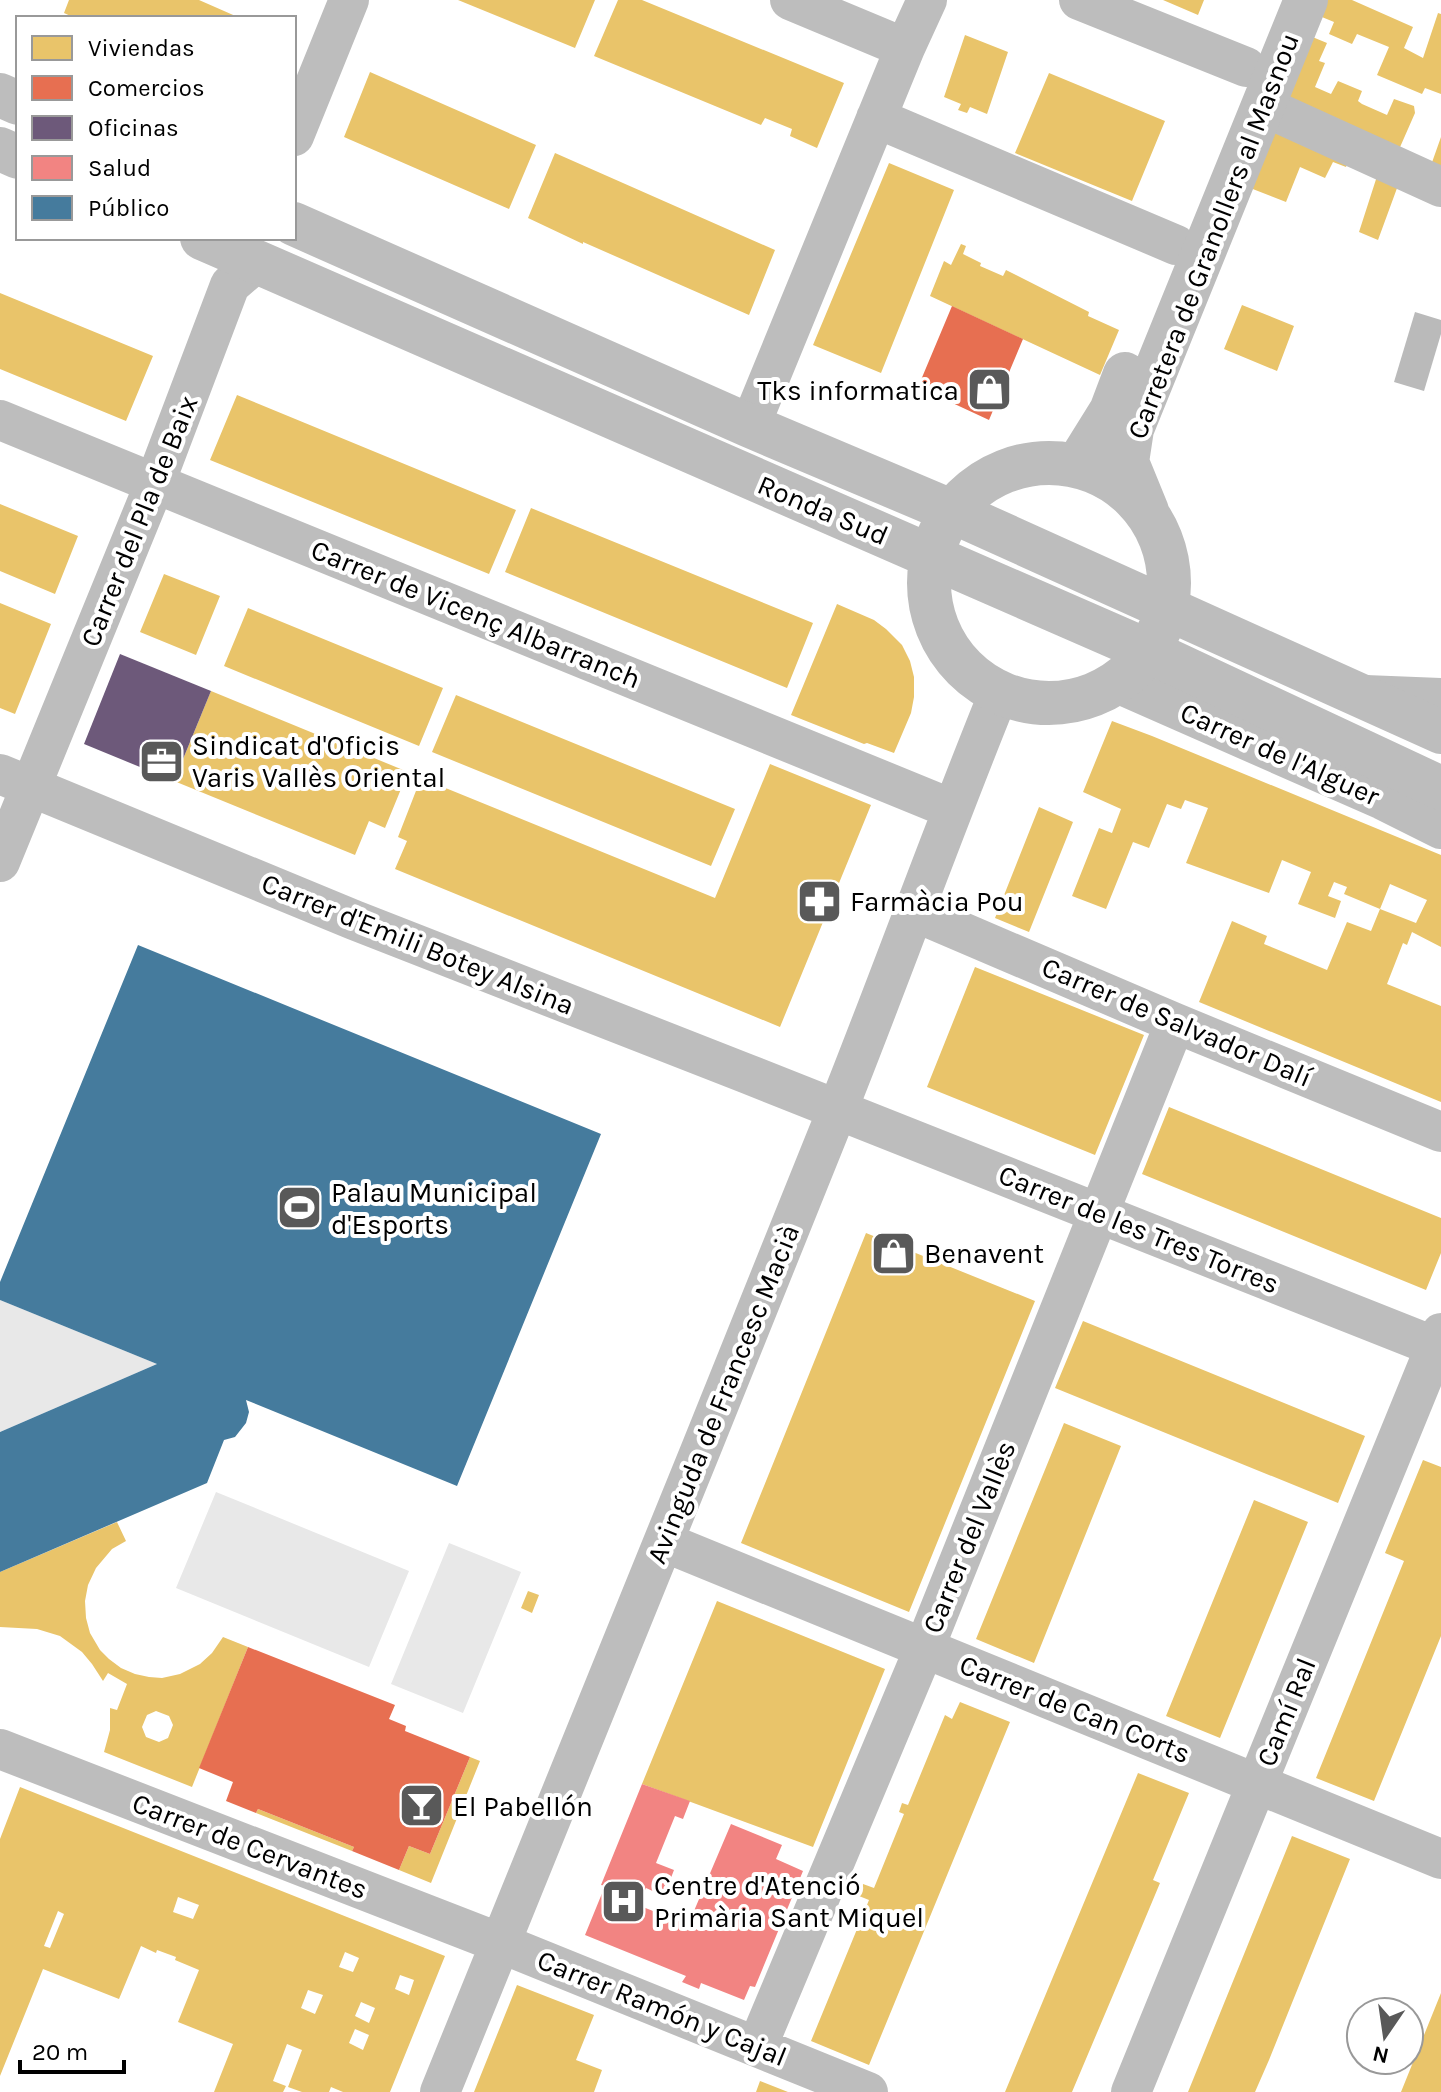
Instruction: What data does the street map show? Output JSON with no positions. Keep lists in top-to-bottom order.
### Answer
{
  "streets": {
    "main road": ["Carretera de Granollers al Masnou", "Ronda Sud"],
    "street": [
      "Carrer del Pla de Baix",
      "Carrer de Vicenç Albarranch",
      "Carrer de l'Alguer",
      "Carrer d'Emili Botey Alsina",
      "Carrer de Salvador Dalí",
      "Carrer de les Tres Torres",
      "Avinguda de Francesc Macià",
      "Carrer del Vallès",
      "Carrer de Can Corts",
      "Camí Ral",
      "Carrer de Cervantes",
      "Carrer Ramón y Cajal"
    ]
  },
  "crossings": [
    ["Carretera de Granollers al Masnou", "Ronda Sud"],
    ["Ronda Sud", "Carrer del Pla de Baix"],
    ["Carrer del Pla de Baix", "Carrer de Vicenç Albarranch"],
    ["Carrer del Pla de Baix", "Carrer d'Emili Botey Alsina"],
    ["Carrer de Vicenç Albarranch", "Avinguda de Francesc Macià"],
    ["Carrer d'Emili Botey Alsina", "Carrer de les Tres Torres"],
    ["Carrer d'Emili Botey Alsina", "Avinguda de Francesc Macià"],
    ["Carrer de Salvador Dalí", "Avinguda de Francesc Macià"],
    ["Carrer de Salvador Dalí", "Carrer del Vallès"],
    ["Carrer de les Tres Torres", "Avinguda de Francesc Macià"],
    ["Carrer de les Tres Torres", "Carrer del Vallès"],
    ["Carrer de les Tres Torres", "Camí Ral"],
    ["Avinguda de Francesc Macià", "Carrer de Can Corts"],
    ["Avinguda de Francesc Macià", "Carrer de Cervantes"],
    ["Avinguda de Francesc Macià", "Carrer Ramón y Cajal"],
    ["Carrer del Vallès", "Carrer de Can Corts"],
    ["Carrer del Vallès", "Carrer Ramón y Cajal"],
    ["Carrer de Can Corts", "Camí Ral"],
    ["Carrer de Cervantes", "Carrer Ramón y Cajal"]
  ],
  "places": {
    "shop": ["Tks informatica", "Benavent"],
    "office": ["Sindicat d'Oficis Varis Vallès Oriental"],
    "pharmacy": ["Farmàcia Pou"],
    "sports": ["Palau Municipal d'Esports"],
    "bar": ["El Pabellón"],
    "hospital": ["Centre d'Atenció Primària Sant Miquel"]
  },
  "legend": [
    "Viviendas",
    "Comercios",
    "Oficinas",
    "Salud",
    "Público"
  ],
  "scale_bar": "20 m",
  "north": "bottom"
}
